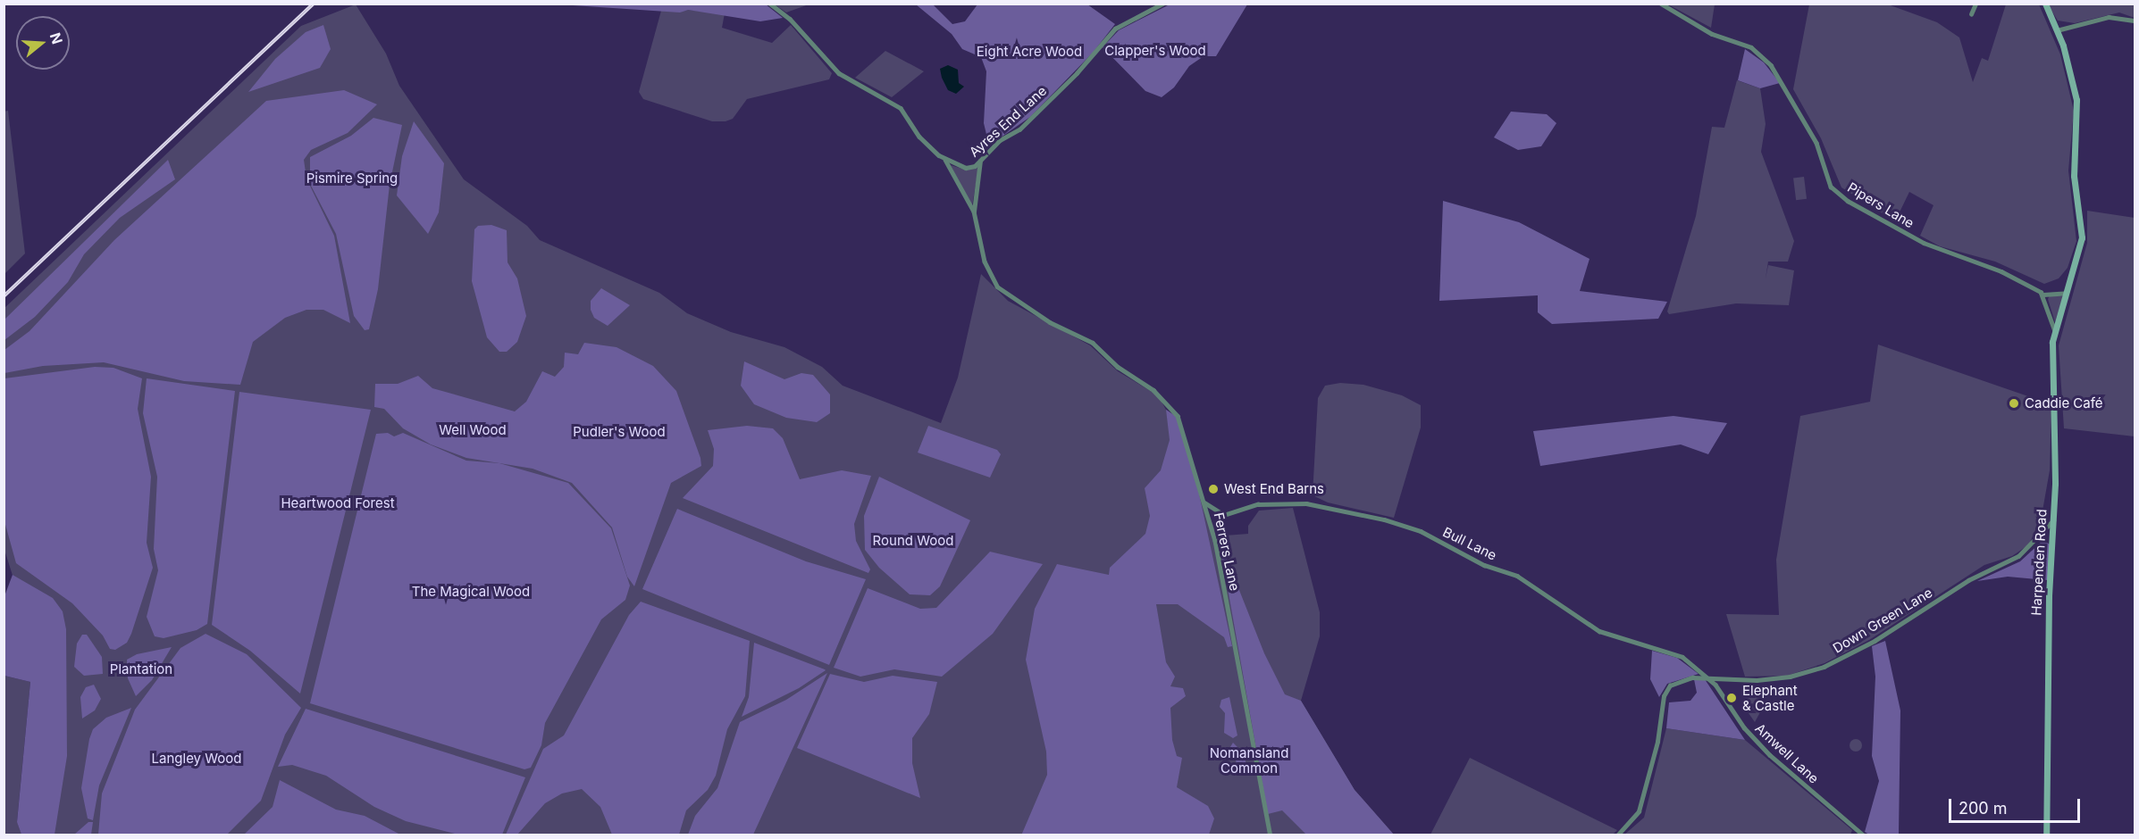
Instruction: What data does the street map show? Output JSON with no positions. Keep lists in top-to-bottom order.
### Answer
{
  "streets": {
    "street": [
      "Ayres End Lane",
      "Pipers Lane",
      "Bull Lane",
      "Ferrers Lane",
      "Harpenden Road",
      "Down Green Lane",
      "Amwell Lane"
    ]
  },
  "crossings": [
    ["Ayres End Lane", "Ferrers Lane"],
    ["Bull Lane", "Ferrers Lane"],
    ["Bull Lane", "Down Green Lane"],
    ["Bull Lane", "Amwell Lane"],
    ["Harpenden Road", "Down Green Lane"],
    ["Down Green Lane", "Amwell Lane"]
  ],
  "parks": [
    "Clapper's Wood",
    "Eight Acre Wood",
    "Pismire Spring",
    "Well Wood",
    "Pudler's Wood",
    "Heartwood Forest",
    "Round Wood",
    "The Magical Wood",
    "Plantation",
    "Nomansland Common",
    "Langley Wood"
  ],
  "places": ["Caddie Café", "West End Barns", "Elephant & Castle"],
  "scale_bar": "200 m",
  "north": "right"
}
